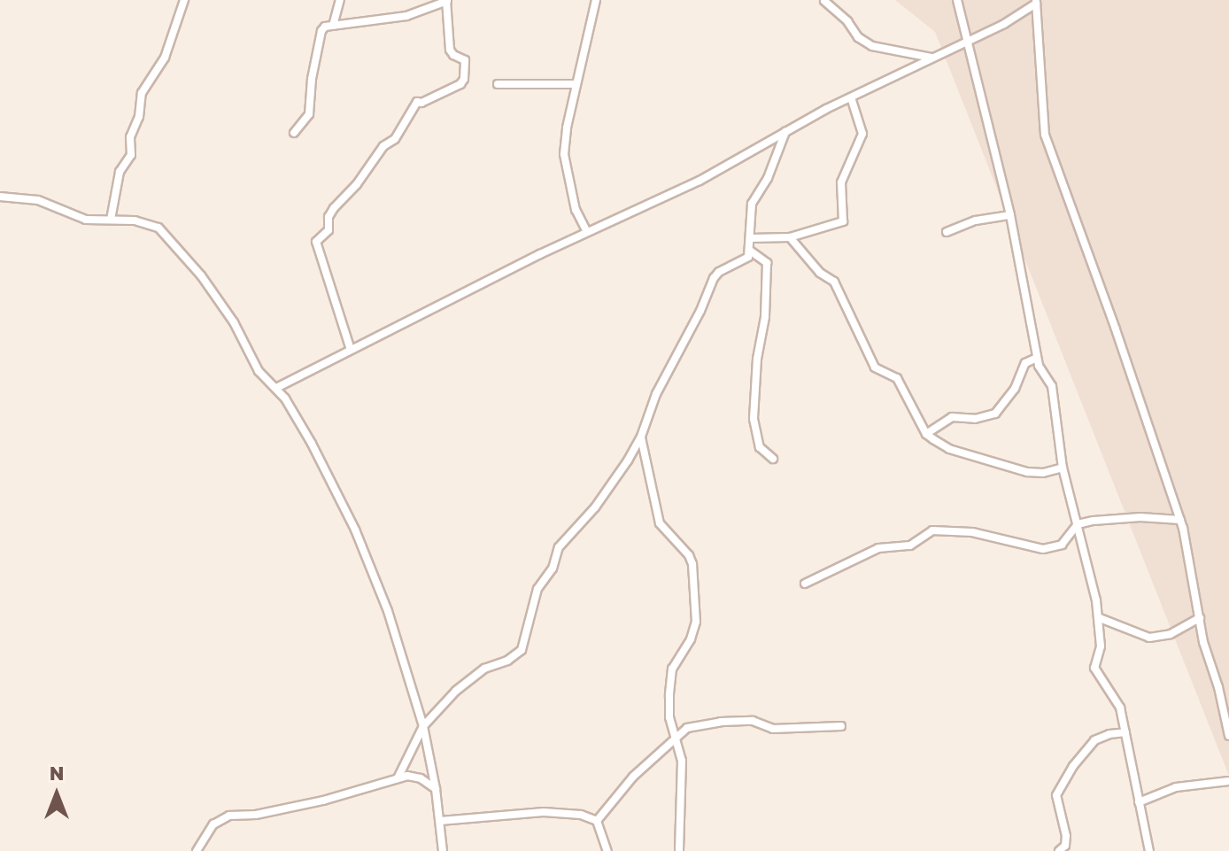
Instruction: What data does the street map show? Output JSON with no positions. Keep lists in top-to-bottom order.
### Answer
{
  "north": "top"
}
